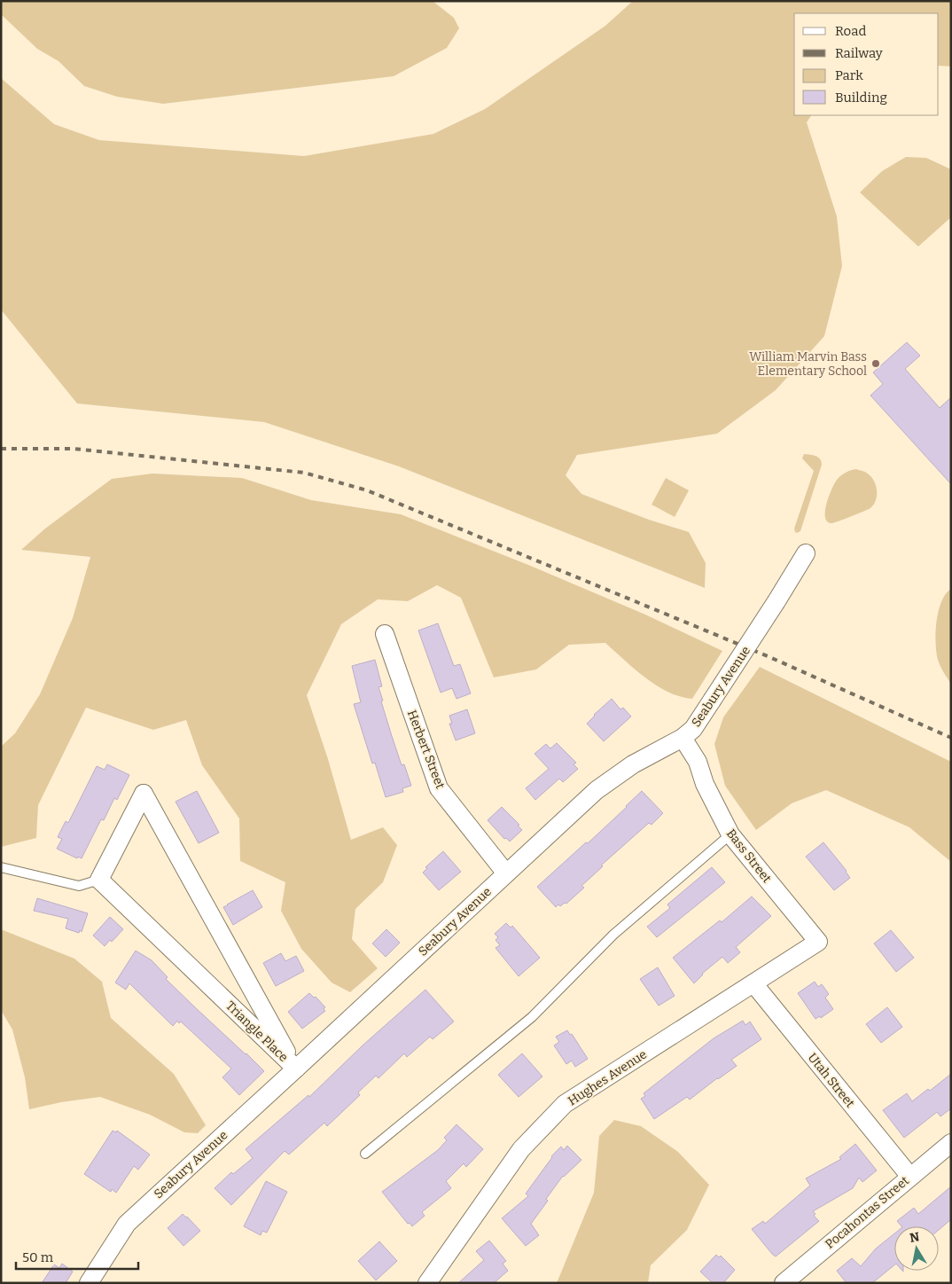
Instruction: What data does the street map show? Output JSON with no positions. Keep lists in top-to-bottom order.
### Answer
{
  "streets": {
    "street": [
      "Seabury Avenue",
      "Herbert Street",
      "Bass Street",
      "Triangle Place",
      "Hughes Avenue",
      "Utah Street",
      "Pocahontas Street"
    ]
  },
  "crossings": [
    ["Seabury Avenue", "Herbert Street"],
    ["Seabury Avenue", "Bass Street"],
    ["Seabury Avenue", "Triangle Place"],
    ["Bass Street", "Hughes Avenue"],
    ["Hughes Avenue", "Utah Street"],
    ["Utah Street", "Pocahontas Street"]
  ],
  "places": ["William Marvin Bass Elementary School"],
  "legend": [
    "Road",
    "Railway",
    "Park",
    "Building"
  ],
  "scale_bar": "50 m",
  "north": "top"
}
